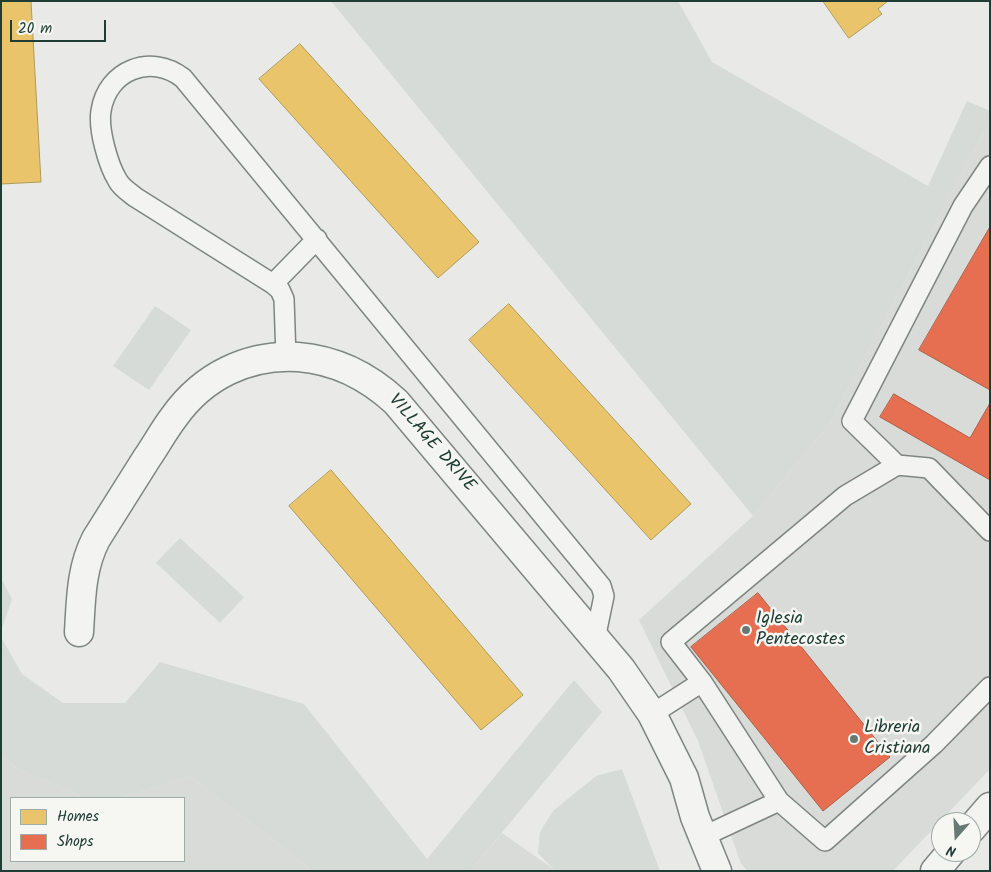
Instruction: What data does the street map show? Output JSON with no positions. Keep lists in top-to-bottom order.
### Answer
{
  "streets": {
    "street": ["VILLAGE DRIVE"]
  },
  "places": ["Iglesia Pentecostes", "Libreria Cristiana"],
  "legend": ["Homes", "Shops"],
  "scale_bar": "20 m",
  "north": "bottom"
}
